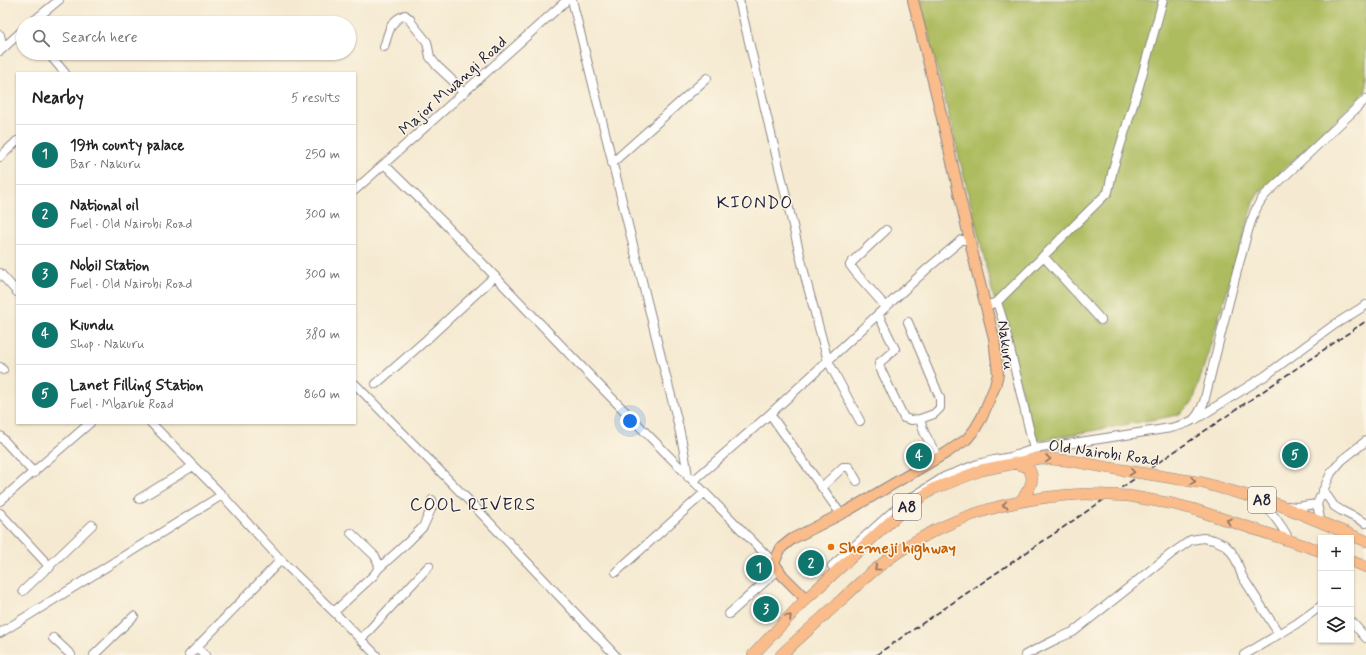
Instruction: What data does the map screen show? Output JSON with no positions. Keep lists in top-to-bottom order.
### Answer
{
  "streets": {
    "highway": ["Old Nairobi Road", "A8"],
    "main road": ["Nakuru"],
    "street": ["Major Mwangi Road"]
  },
  "districts": ["KIONDO", "COOL RIVERS"],
  "places": ["Shemeji highway"],
  "page": {
    "search": "Search here",
    "heading": ["Nearby", "5 results"],
    "list": [
      {
        "mark": "1",
        "name": "19th county palace",
        "note": "Bar · Nakuru",
        "value": "250 m"
      },
      {
        "mark": "2",
        "name": "National oil",
        "note": "Fuel · Old Nairobi Road",
        "value": "300 m"
      },
      {
        "mark": "3",
        "name": "Nobil Station",
        "note": "Fuel · Old Nairobi Road",
        "value": "300 m"
      },
      {
        "mark": "4",
        "name": "Kiundu",
        "note": "Shop · Nakuru",
        "value": "380 m"
      },
      {
        "mark": "5",
        "name": "Lanet Filling Station",
        "note": "Fuel · Mbaruk Road",
        "value": "860 m"
      }
    ],
    "pins": [
      "5",
      "4",
      "2",
      "1",
      "3"
    ],
    "map_buttons": ["+", "−"]
  }
}
